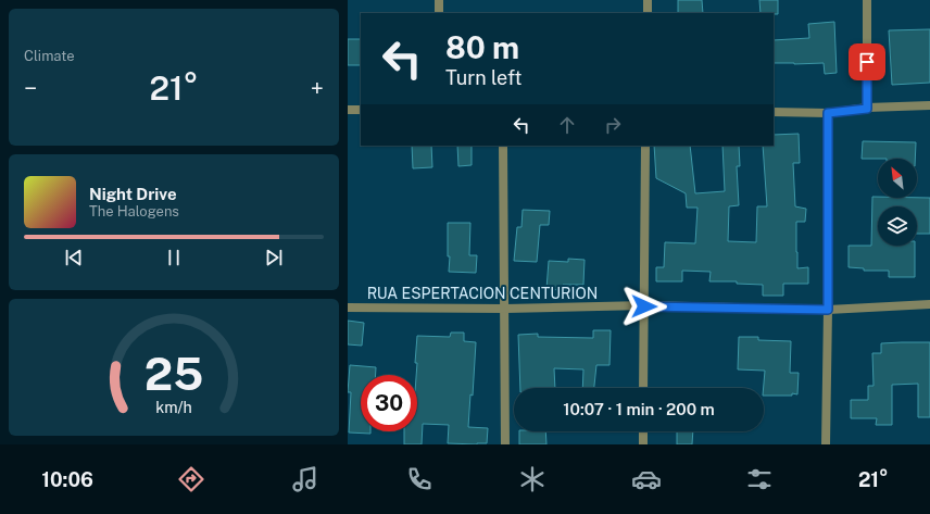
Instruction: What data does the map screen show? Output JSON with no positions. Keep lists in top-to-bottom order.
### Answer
{
  "streets": {
    "street": ["RUA ESPERTACION CENTURION"]
  },
  "north": "top left",
  "page": {
    "tile": "Climate",
    "turn": ["80 m", "Turn left"],
    "heat": ["−", "21°", "+"],
    "song": ["Night Drive", "The Halogens"],
    "limit": "30",
    "trip": "10:07 · 1 min · 200 m",
    "tabs": ["10:06", "21°"],
    "gauge": ["25", "km/h"]
  }
}
